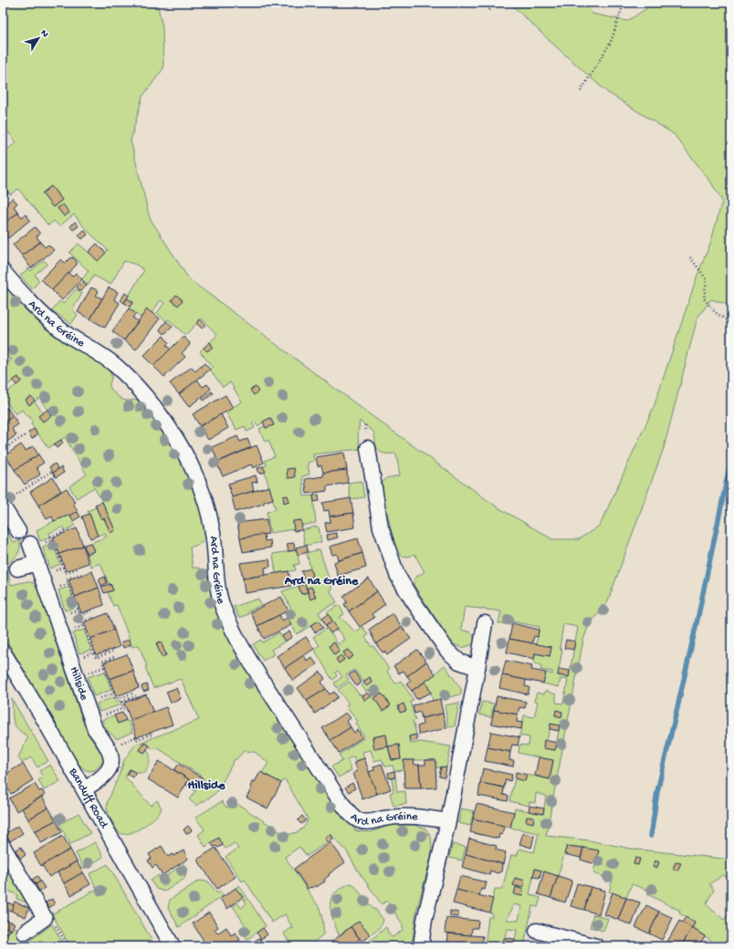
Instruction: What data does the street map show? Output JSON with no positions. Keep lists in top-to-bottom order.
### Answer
{
  "streets": {
    "street": ["Ard na Gréine", "Hillside", "Banduff Road"]
  },
  "crossings": [
    ["Hillside", "Banduff Road"]
  ],
  "districts": ["Ard na Gréine", "Hillside"],
  "north": "top right"
}
